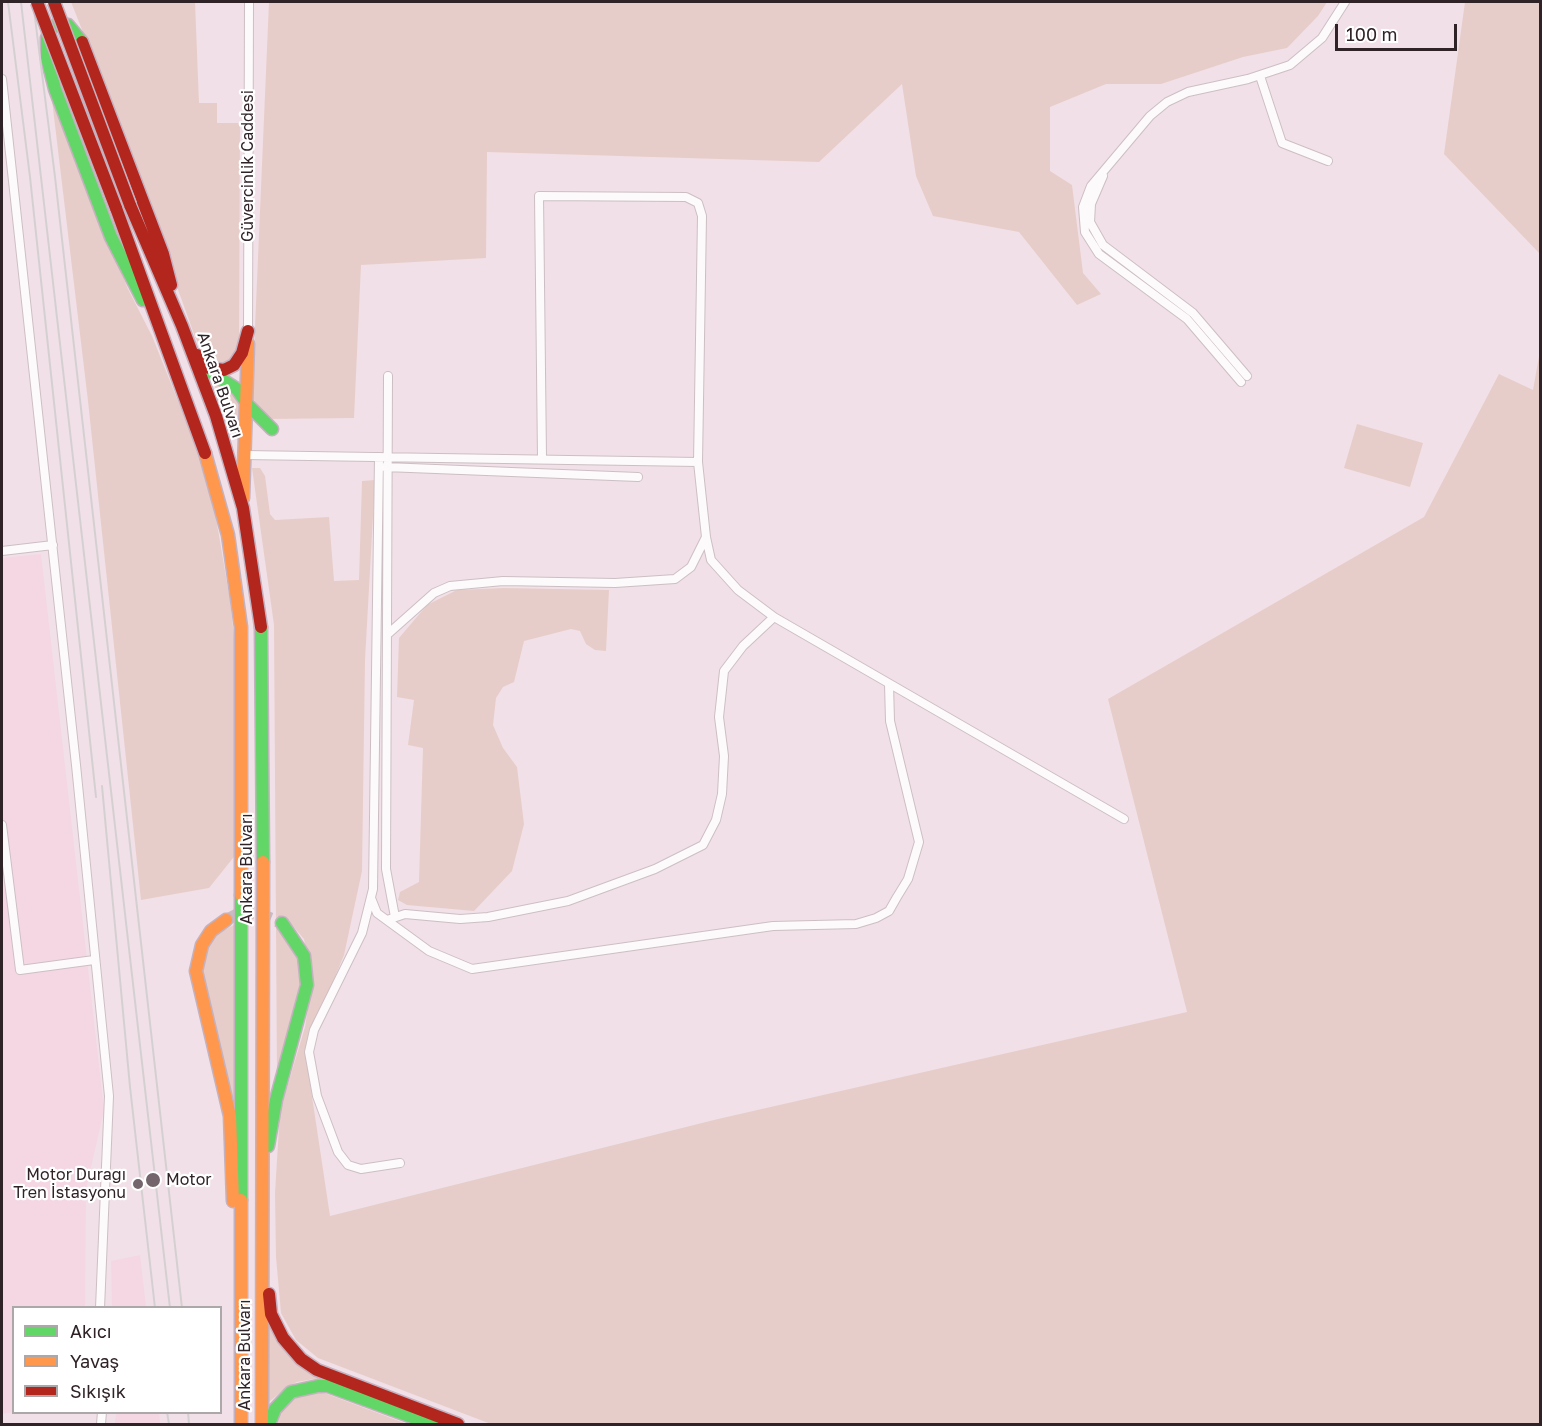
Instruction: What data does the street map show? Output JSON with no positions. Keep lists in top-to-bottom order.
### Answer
{
  "streets": {
    "main road": ["Ankara Bulvarı"],
    "street": ["Güvercinlik Caddesi"]
  },
  "places": ["Motor", "Motor Durağı Tren İstasyonu"],
  "legend": ["Akıcı", "Yavaş", "Sıkışık"],
  "scale_bar": "100 m"
}
